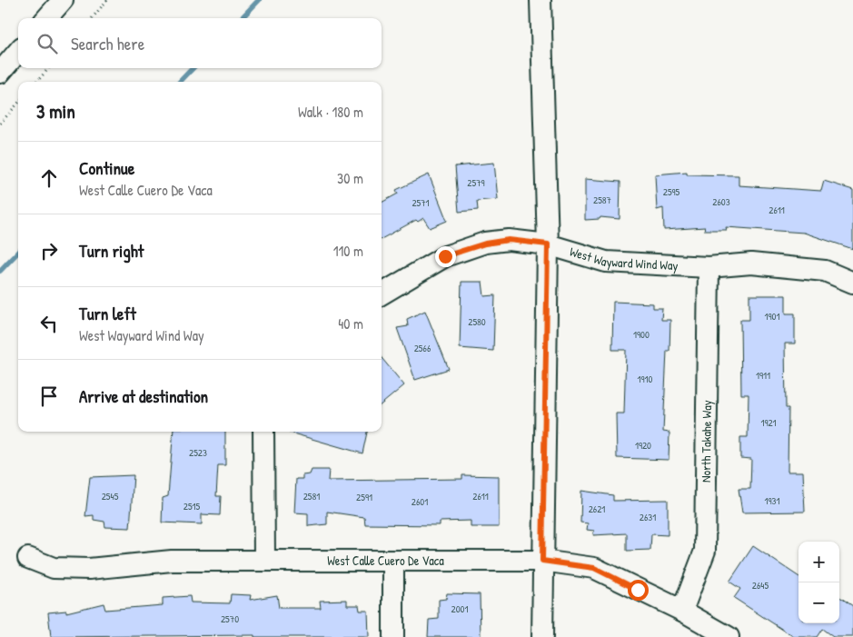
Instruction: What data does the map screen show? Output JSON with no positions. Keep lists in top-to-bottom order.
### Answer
{
  "streets": {
    "street": ["West Wayward Wind Way", "North Takahe Way", "West Calle Cuero De Vaca"]
  },
  "crossings": [
    ["West Wayward Wind Way", "North Takahe Way"],
    ["North Takahe Way", "West Calle Cuero De Vaca"]
  ],
  "house_numbers": [
    "2579",
    "2595",
    "2587",
    "2603",
    "2571",
    "2611",
    "1901",
    "2580",
    "1900",
    "2566",
    "1911",
    "1910",
    "1921",
    "1920",
    "2523",
    "2545",
    "2581",
    "2611",
    "2591",
    "1931",
    "2601",
    "2515",
    "2621",
    "2631",
    "2645",
    "2001",
    "2570"
  ],
  "page": {
    "search": "Search here",
    "heading": ["3 min", "Walk · 180 m"],
    "list": [
      ["Continue", "West Calle Cuero De Vaca", "30 m"],
      ["Turn right", "110 m"],
      ["Turn left", "West Wayward Wind Way", "40 m"],
      "Arrive at destination"
    ],
    "map_buttons": ["+", "−"]
  }
}
